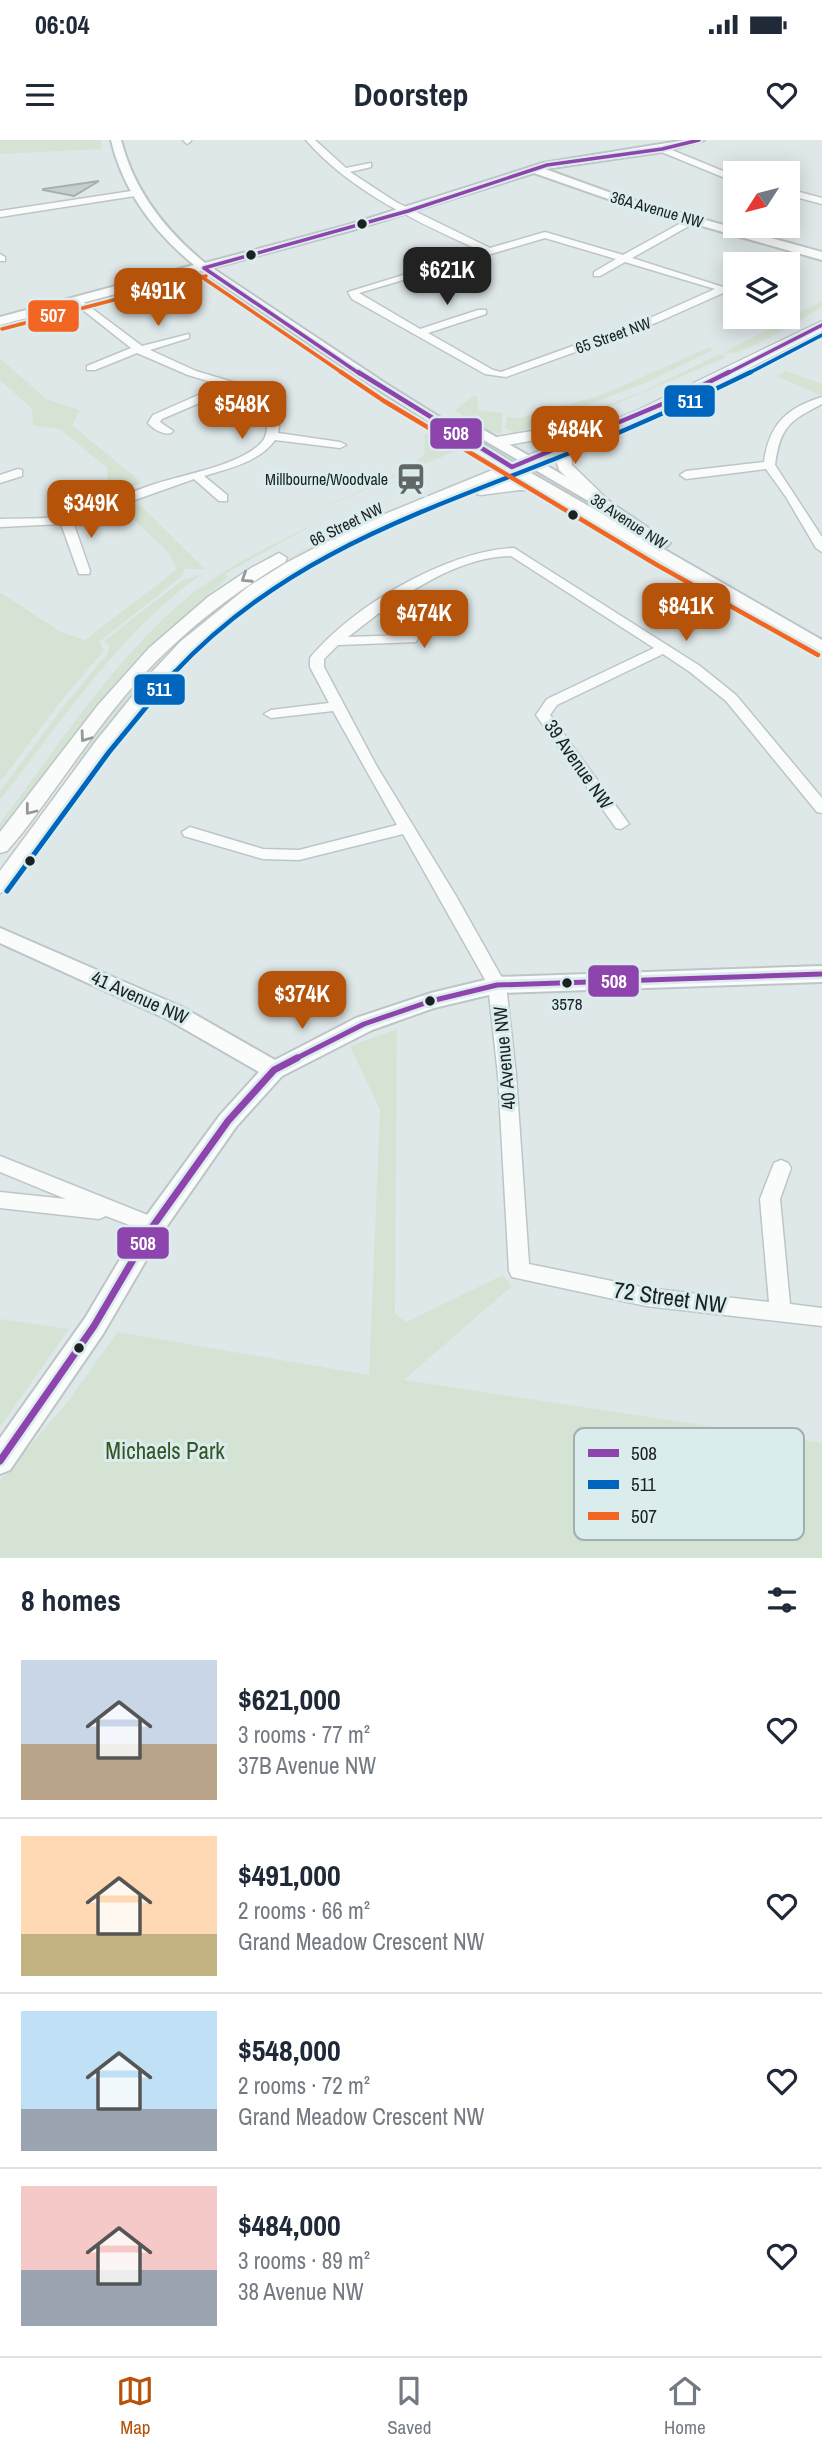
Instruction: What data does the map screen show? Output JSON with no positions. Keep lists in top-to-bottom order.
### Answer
{
  "streets": {
    "main road": ["66 Street NW"],
    "street": [
      "36A Avenue NW",
      "65 Street NW",
      "38 Avenue NW",
      "39 Avenue NW",
      "41 Avenue NW",
      "40 Avenue NW",
      "72 Street NW"
    ]
  },
  "crossings": [
    ["38 Avenue NW", "66 Street NW"],
    ["40 Avenue NW", "72 Street NW"]
  ],
  "parks": ["Michaels Park"],
  "places": {
    "station": ["Millbourne/Woodvale"],
    "other": ["3578"]
  },
  "lines": ["transit line 508", "transit line 507", "transit line 511"],
  "legend": ["508", "511", "507"],
  "north": "bottom left",
  "page": {
    "status": "06:04",
    "header": "Doorstep",
    "price": [
      "$621K",
      "$491K",
      "$548K",
      "$484K",
      "$349K",
      "$841K",
      "$474K",
      "$374K"
    ],
    "heading": "8 homes",
    "list": [
      {
        "name": "$621,000",
        "note": "3 rooms · 77 m² · 37B Avenue NW"
      },
      {
        "name": "$491,000",
        "note": "2 rooms · 66 m² · Grand Meadow Crescent NW"
      },
      {
        "name": "$548,000",
        "note": "2 rooms · 72 m² · Grand Meadow Crescent NW"
      },
      {
        "name": "$484,000",
        "note": "3 rooms · 89 m² · 38 Avenue NW"
      }
    ],
    "tabs": ["Map", "Saved", "Home"]
  }
}
